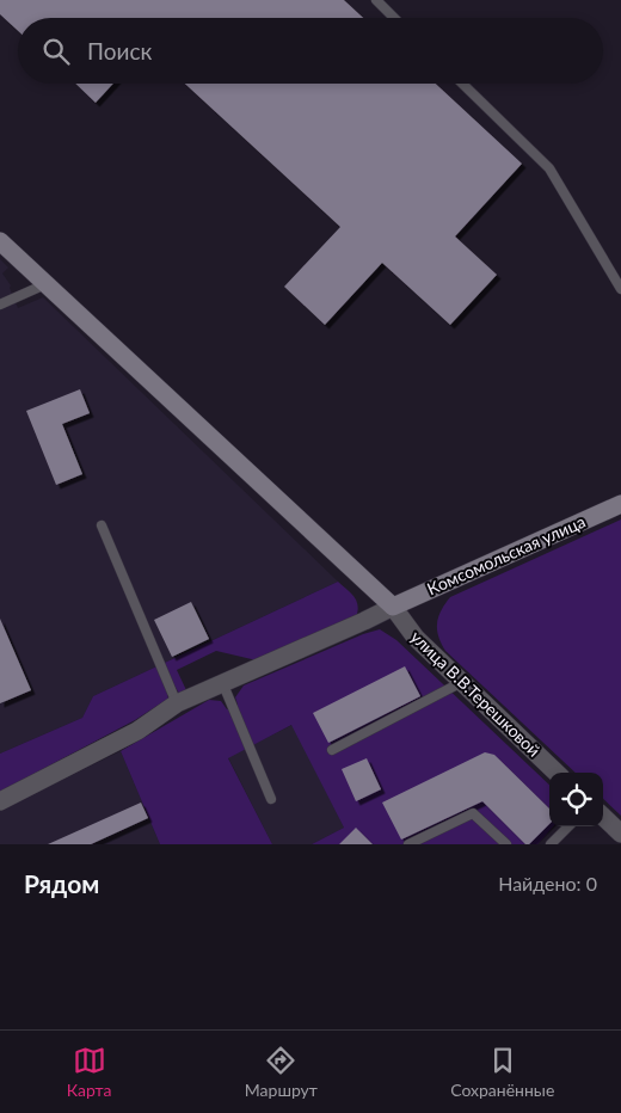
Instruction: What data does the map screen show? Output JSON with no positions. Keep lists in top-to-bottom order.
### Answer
{
  "streets": {
    "main road": ["Комсомольская улица"],
    "street": ["улица В.В.Терешковой"]
  },
  "crossings": [
    ["Комсомольская улица", "улица В.В.Терешковой"]
  ],
  "page": {
    "search": "Поиск",
    "heading": ["Рядом", "Найдено: 0"],
    "nav": ["Карта", "Маршрут", "Сохранённые"]
  }
}
